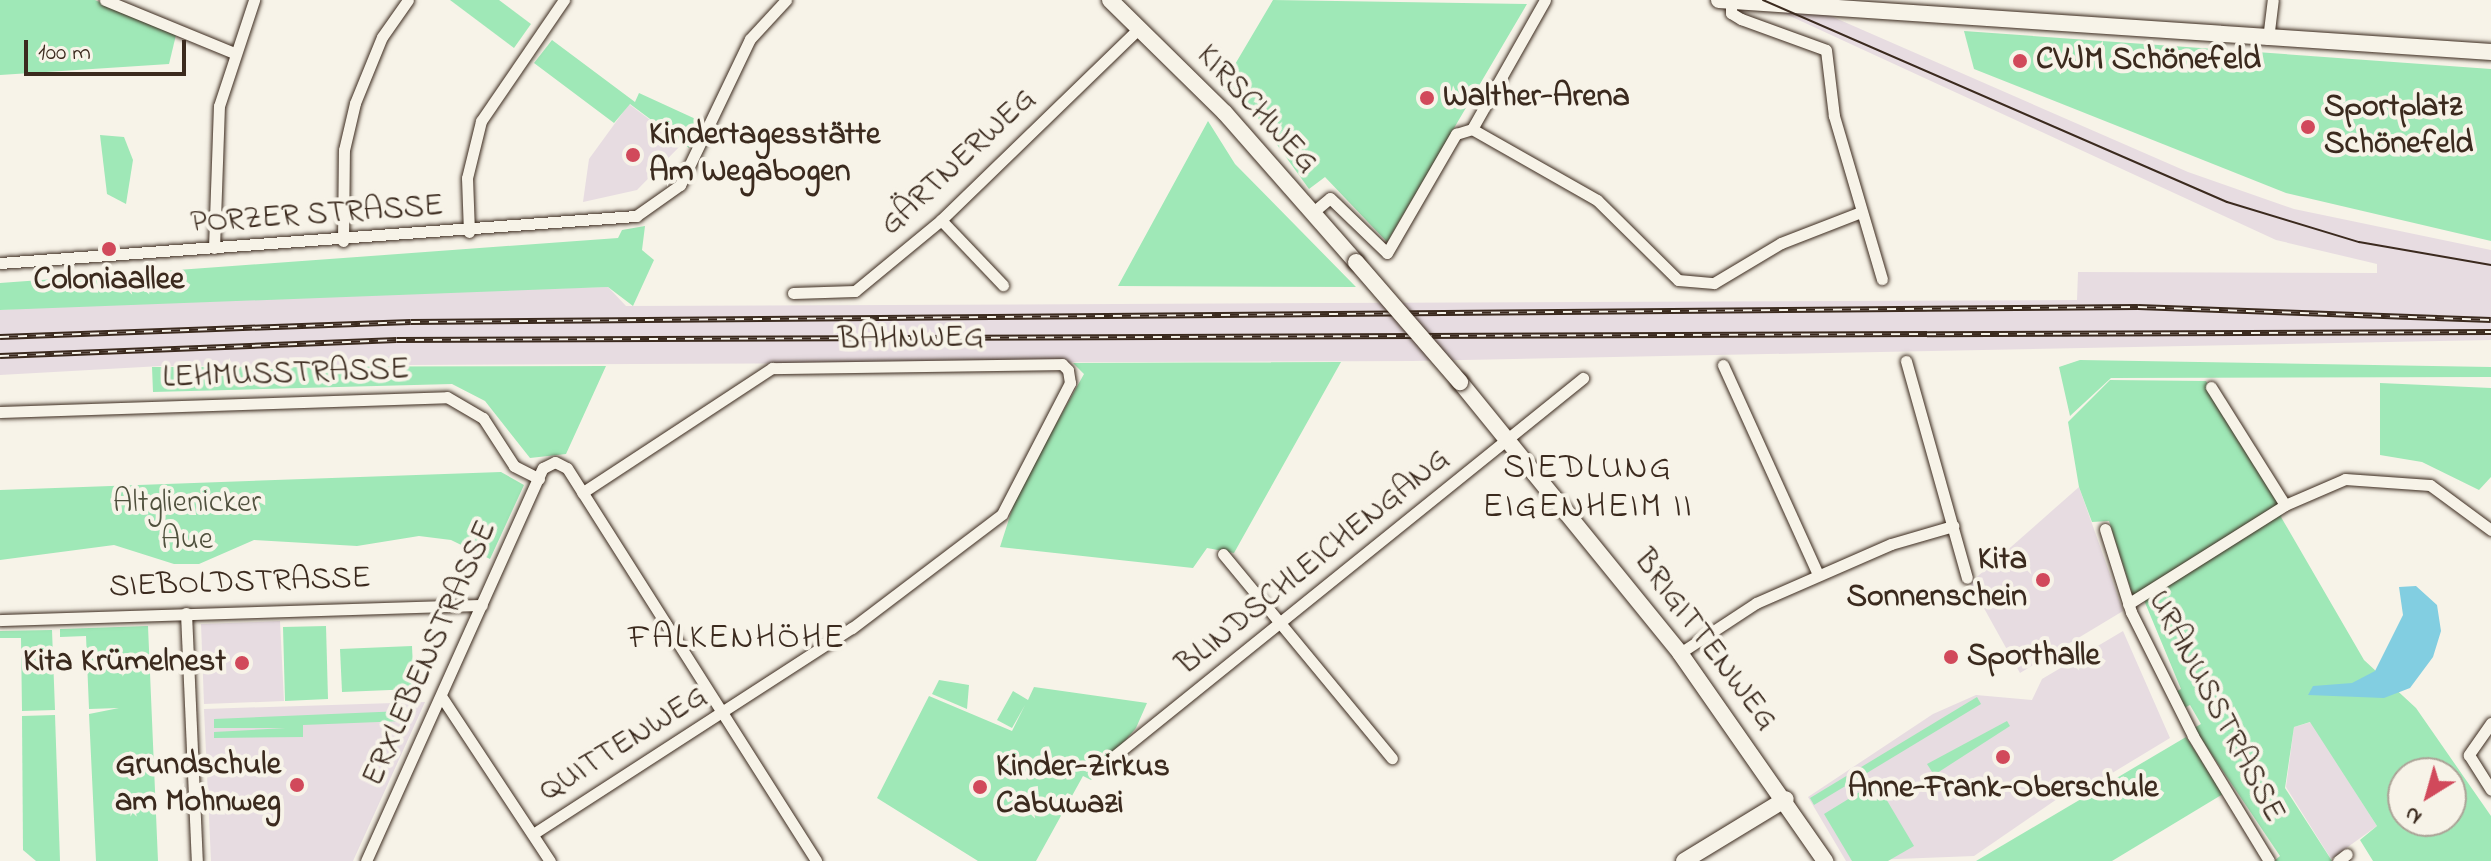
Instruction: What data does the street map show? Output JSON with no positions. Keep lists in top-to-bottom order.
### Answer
{
  "streets": {
    "street": [
      "KIRSCHWEG",
      "GÄRTNERWEG",
      "PORZER STRASSE",
      "BAHNWEG",
      "LEHMUSSTRASSE",
      "BLINDSCHLEICHENGANG",
      "SIEBOLDSTRASSE",
      "BRIGITTENWEG",
      "ERXLEBENSTRASSE",
      "URANUSSTRASSE",
      "QUITTENWEG"
    ]
  },
  "crossings": [
    ["KIRSCHWEG", "GÄRTNERWEG"],
    ["KIRSCHWEG", "BRIGITTENWEG"],
    ["BAHNWEG", "LEHMUSSTRASSE"],
    ["BAHNWEG", "QUITTENWEG"],
    ["LEHMUSSTRASSE", "ERXLEBENSTRASSE"],
    ["BLINDSCHLEICHENGANG", "BRIGITTENWEG"],
    ["SIEBOLDSTRASSE", "ERXLEBENSTRASSE"]
  ],
  "districts": ["SIEDLUNG EIGENHEIM II", "FALKENHÖHE"],
  "parks": ["Altglienicker Aue"],
  "places": [
    "CVJM Schönefeld",
    "Walther-Arena",
    "Sportplatz Schönefeld",
    "Kindertagesstätte Am Wegabogen",
    "Coloniaallee",
    "Kita Sonnenschein",
    "Sporthalle",
    "Kita Krümelnest",
    "Anne-Frank-Oberschule",
    "Grundschule am Mohnweg",
    "Kinder-Zirkus Cabuwazi"
  ],
  "scale_bar": "100 m",
  "north": "bottom left"
}
